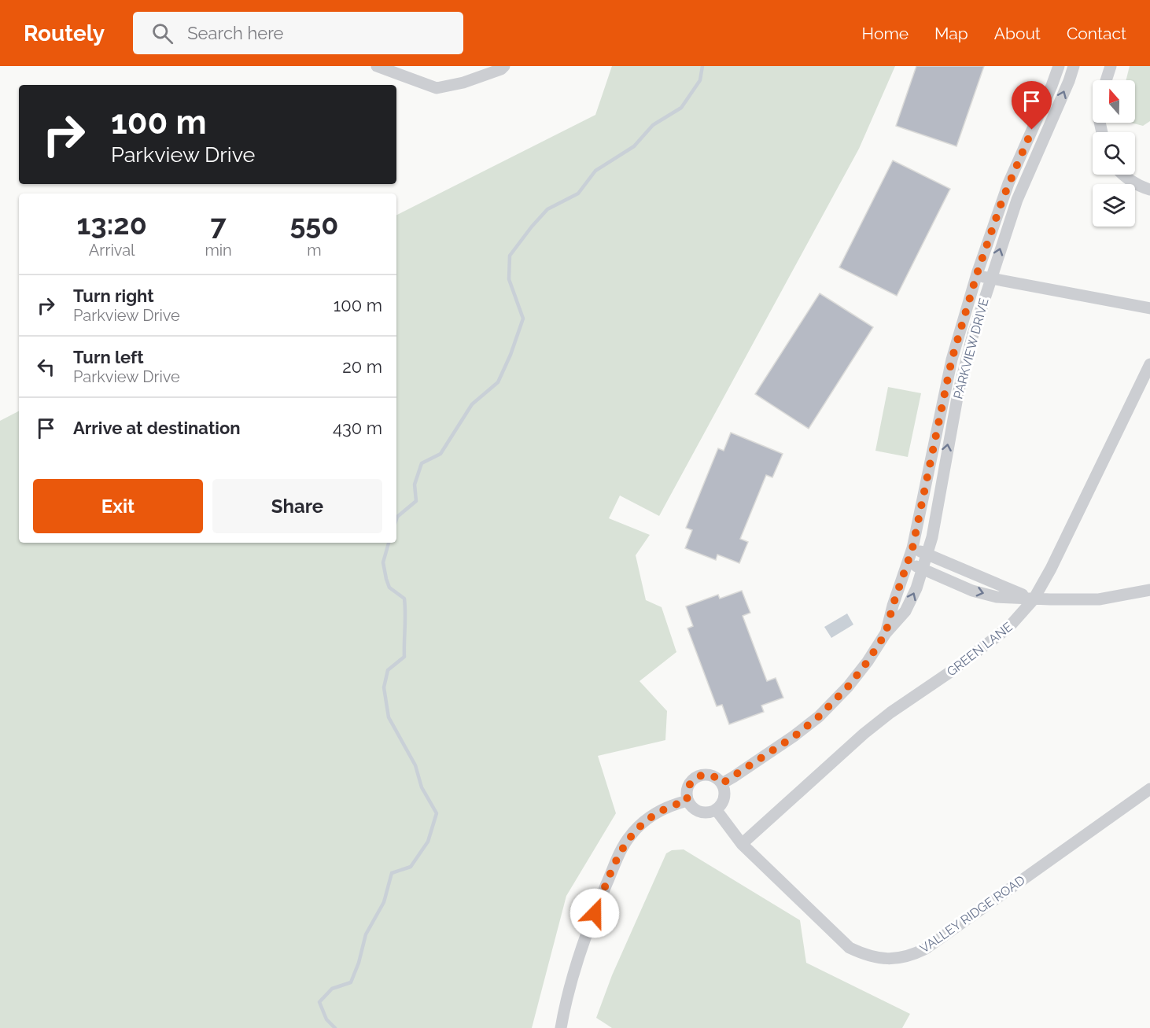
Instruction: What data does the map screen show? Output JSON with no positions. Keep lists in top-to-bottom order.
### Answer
{
  "streets": {
    "street": ["PARKVIEW DRIVE", "GREEN LANE", "VALLEY RIDGE ROAD"]
  },
  "crossings": [
    ["PARKVIEW DRIVE", "VALLEY RIDGE ROAD"],
    ["GREEN LANE", "VALLEY RIDGE ROAD"]
  ],
  "north": "top",
  "page": {
    "header": "Routely",
    "search": "Search here",
    "nav": [
      "Home",
      "Map",
      "About",
      "Contact"
    ],
    "turn": ["100 m", "Parkview Drive"],
    "eta": [
      "13:20",
      "Arrival",
      "7",
      "min",
      "550",
      "m"
    ],
    "list": [
      {
        "name": "Turn right",
        "note": "Parkview Drive",
        "value": "100 m"
      },
      {
        "name": "Turn left",
        "note": "Parkview Drive",
        "value": "20 m"
      },
      {
        "name": "Arrive at destination",
        "value": "430 m"
      }
    ],
    "buttons": ["Exit", "Share"]
  }
}
